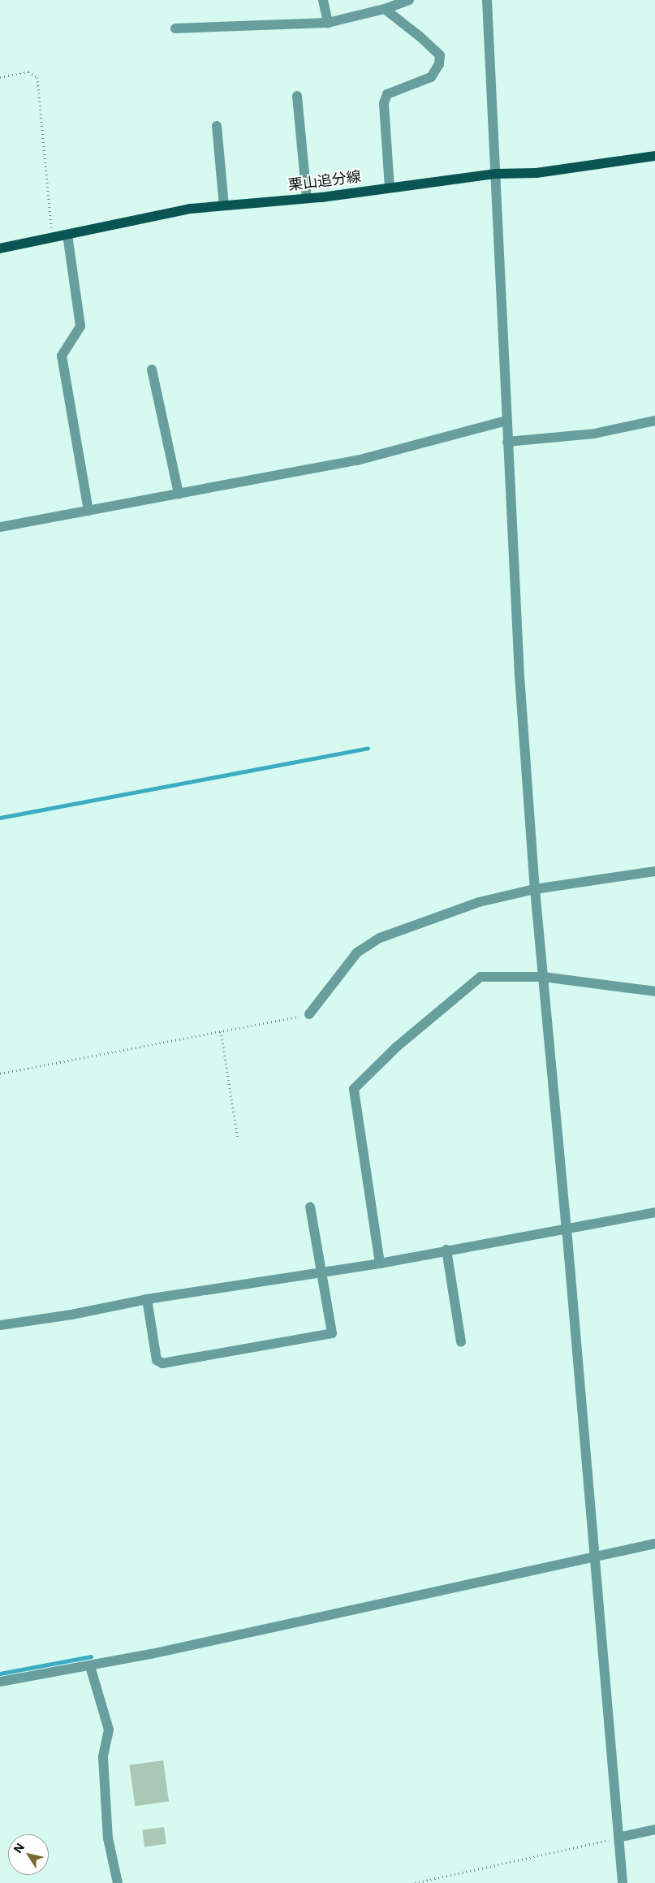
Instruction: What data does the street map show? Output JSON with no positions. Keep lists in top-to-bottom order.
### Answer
{
  "streets": {
    "main road": ["栗山追分線"]
  },
  "north": "top left"
}
